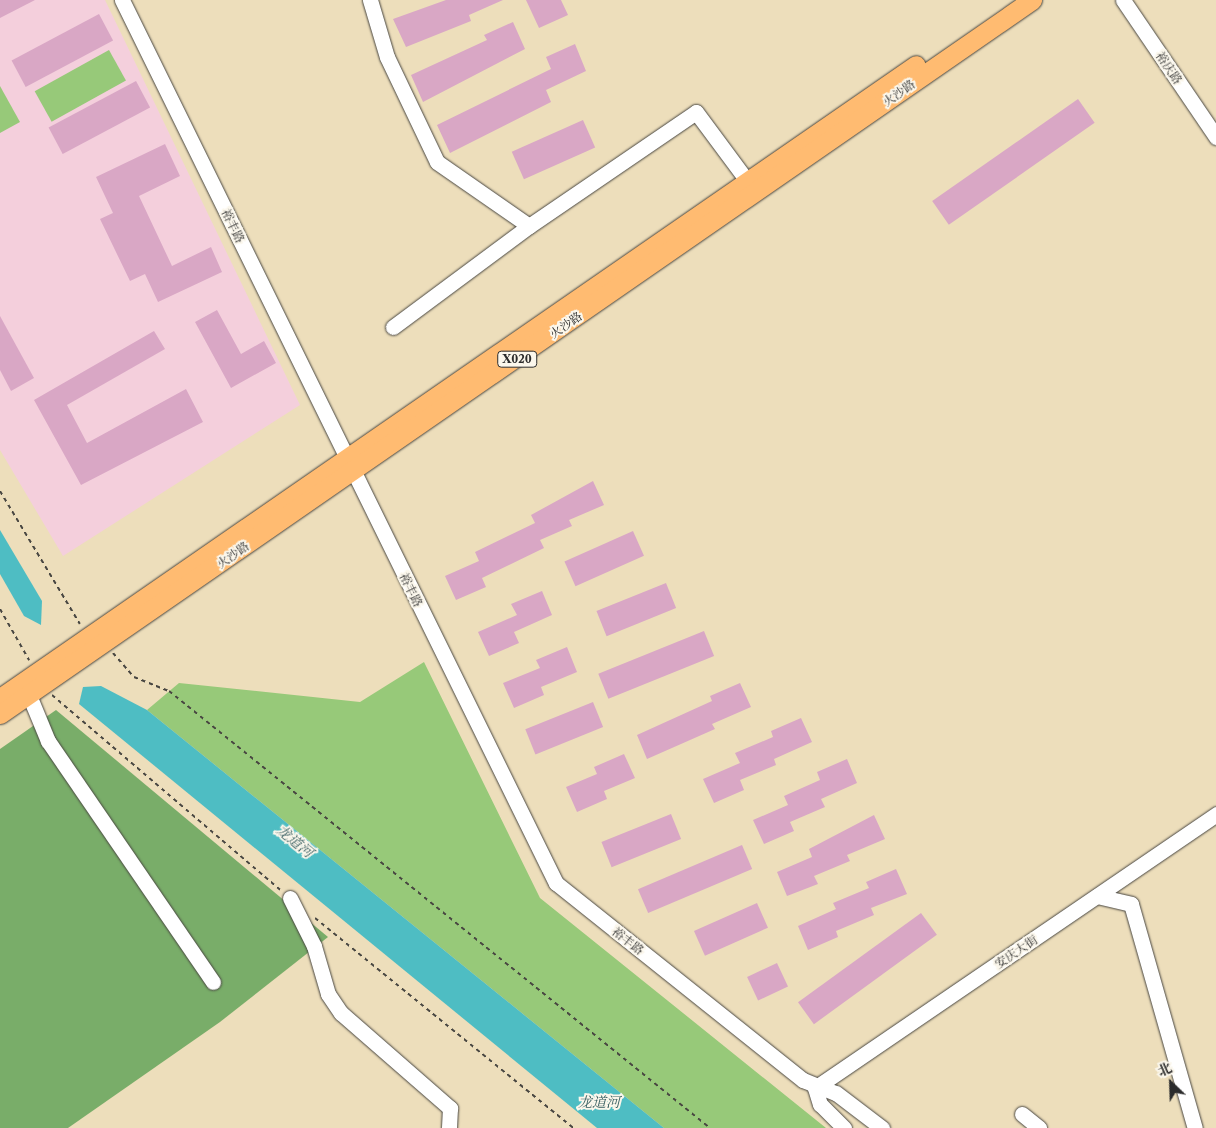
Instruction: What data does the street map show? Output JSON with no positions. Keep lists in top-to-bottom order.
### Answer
{
  "streets": {
    "main road": ["火沙路", "X020"],
    "street": ["裕庆路", "裕丰路", "安庆大街"]
  },
  "crossings": [
    ["火沙路", "裕丰路"],
    ["裕丰路", "安庆大街"]
  ],
  "water": ["龙道河"],
  "north": "top left"
}
